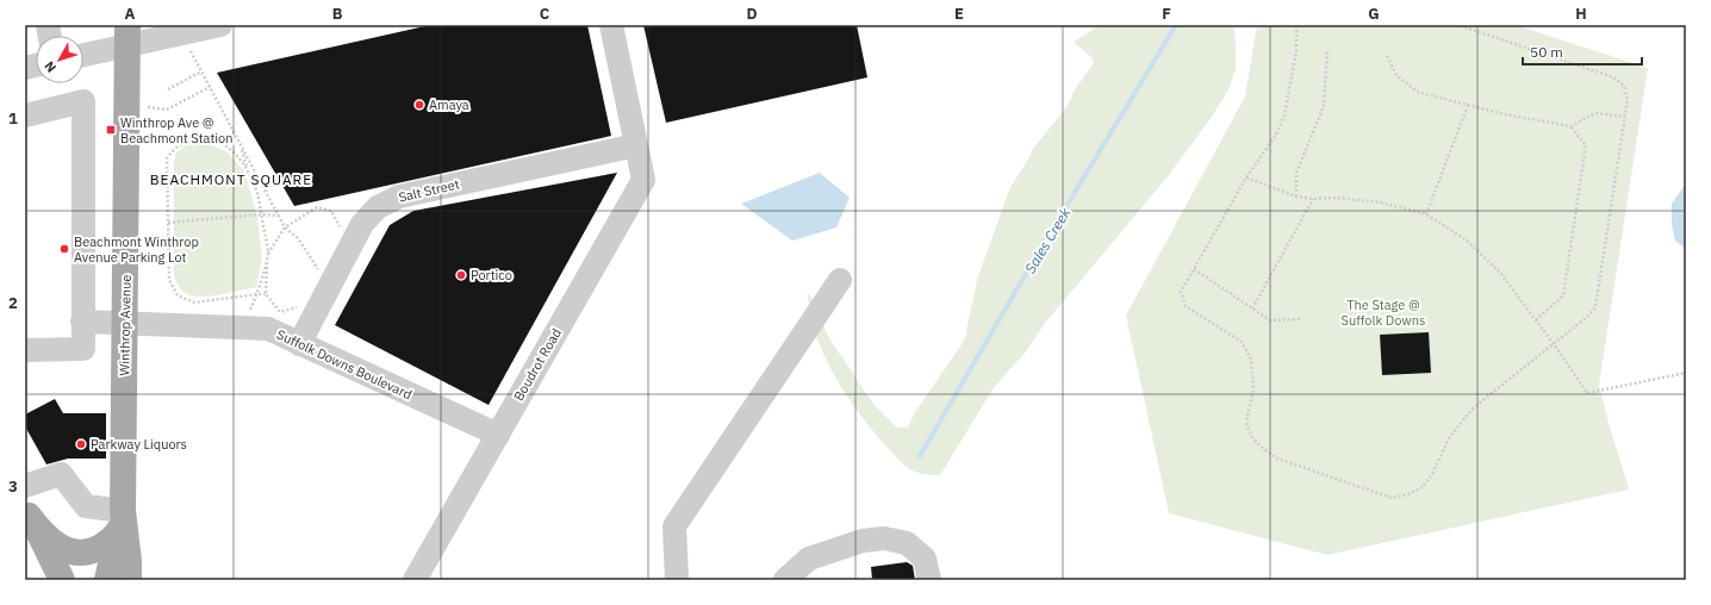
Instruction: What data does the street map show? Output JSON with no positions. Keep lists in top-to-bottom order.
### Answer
{
  "streets": {
    "main road": ["Winthrop Avenue"],
    "street": ["Salt Street", "Suffolk Downs Boulevard", "Boudrot Road"]
  },
  "crossings": [
    ["Salt Street", "Suffolk Downs Boulevard"],
    ["Salt Street", "Boudrot Road"],
    ["Winthrop Avenue", "Suffolk Downs Boulevard"],
    ["Suffolk Downs Boulevard", "Boudrot Road"]
  ],
  "districts": ["BEACHMONT SQUARE"],
  "water": ["Sales Creek"],
  "parks": ["The Stage @ Suffolk Downs"],
  "places": {
    "other": [
      "Amaya",
      "Beachmont Winthrop Avenue Parking Lot",
      "Portico",
      "Parkway Liquors"
    ],
    "transit": ["Winthrop Ave @ Beachmont Station"]
  },
  "scale_bar": "50 m",
  "north": "bottom left",
  "grid": {
    "columns": [
      "A",
      "B",
      "C",
      "D",
      "E",
      "F",
      "G",
      "H"
    ],
    "rows": ["1", "2", "3"]
  }
}
